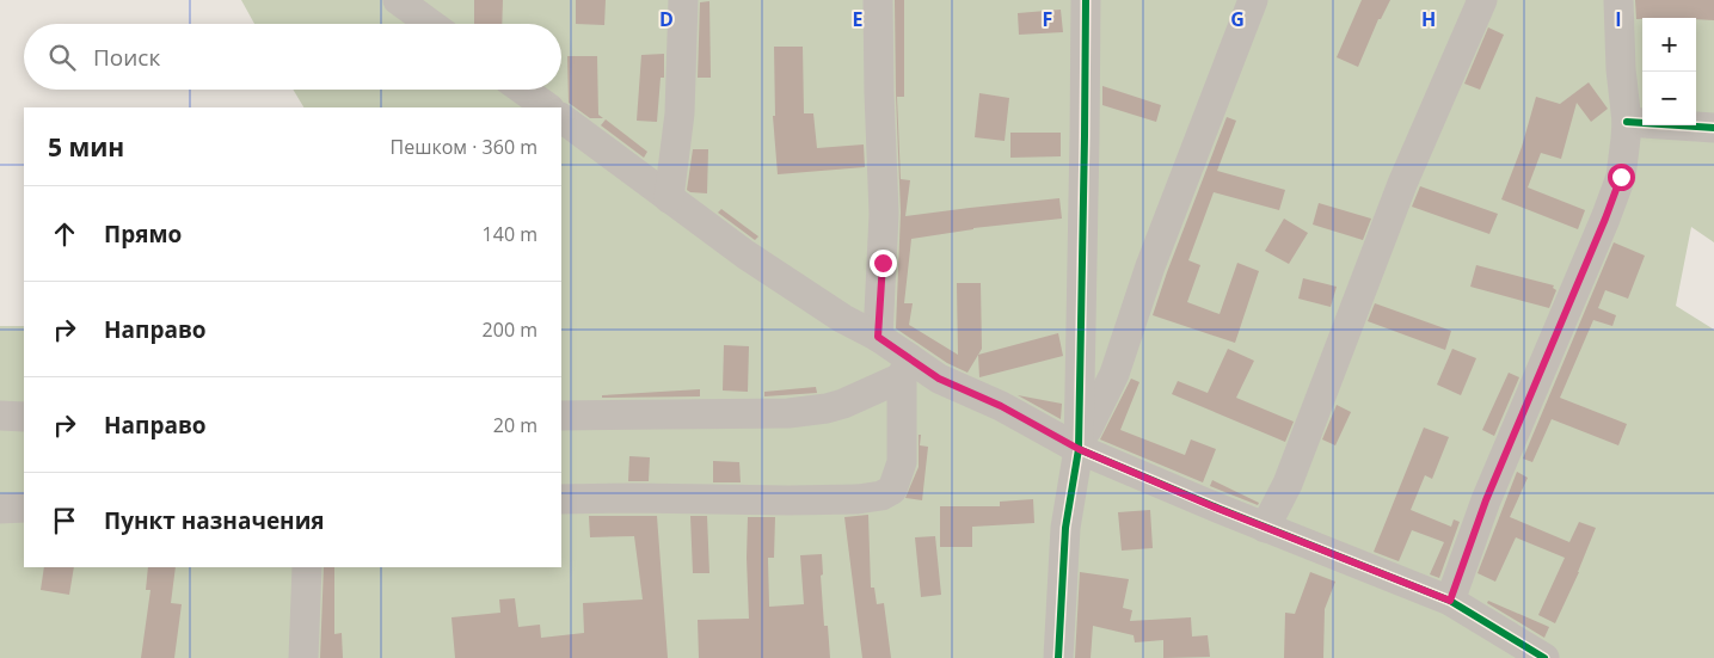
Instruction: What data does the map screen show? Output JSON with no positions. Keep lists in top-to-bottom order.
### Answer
{
  "page": {
    "map_buttons": ["+", "−"],
    "search": "Поиск",
    "heading": ["5 мин", "Пешком · 360 m"],
    "list": [
      ["Прямо", "140 m"],
      ["Направо", "200 m"],
      ["Направо", "20 m"],
      "Пункт назначения"
    ]
  },
  "grid": {
    "columns": [
      "D",
      "E",
      "F",
      "G",
      "H",
      "I"
    ]
  }
}
